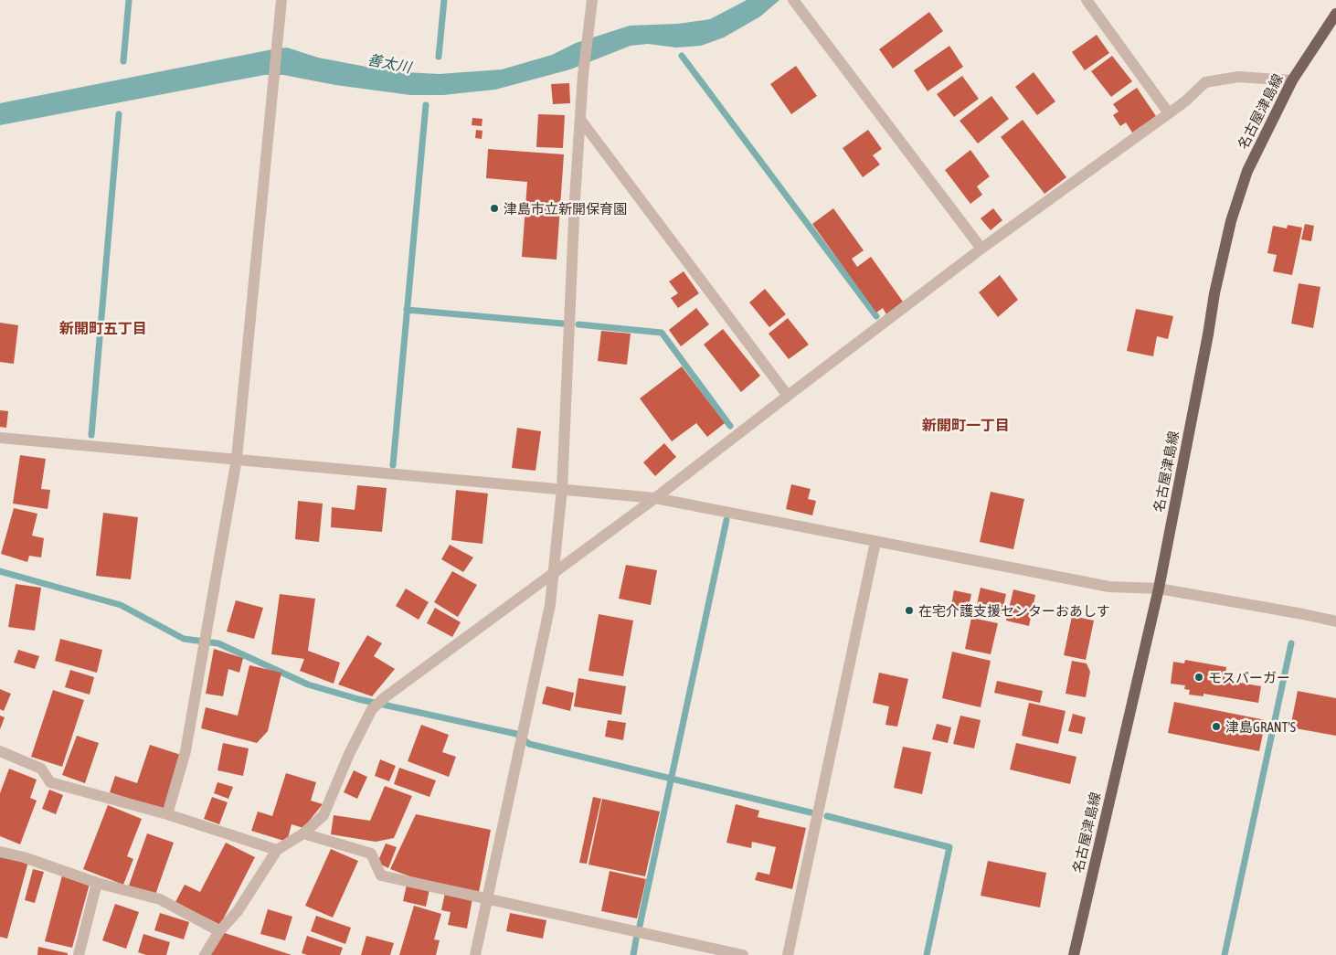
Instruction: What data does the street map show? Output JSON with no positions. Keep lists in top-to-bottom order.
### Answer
{
  "streets": {
    "main road": ["名古屋津島線"]
  },
  "districts": ["新開町五丁目", "新開町一丁目"],
  "water": ["善太川"],
  "places": [
    "津島市立新開保育園",
    "在宅介護支援センターおあしす",
    "モスバーガー",
    "津島GRANT'S"
  ]
}
